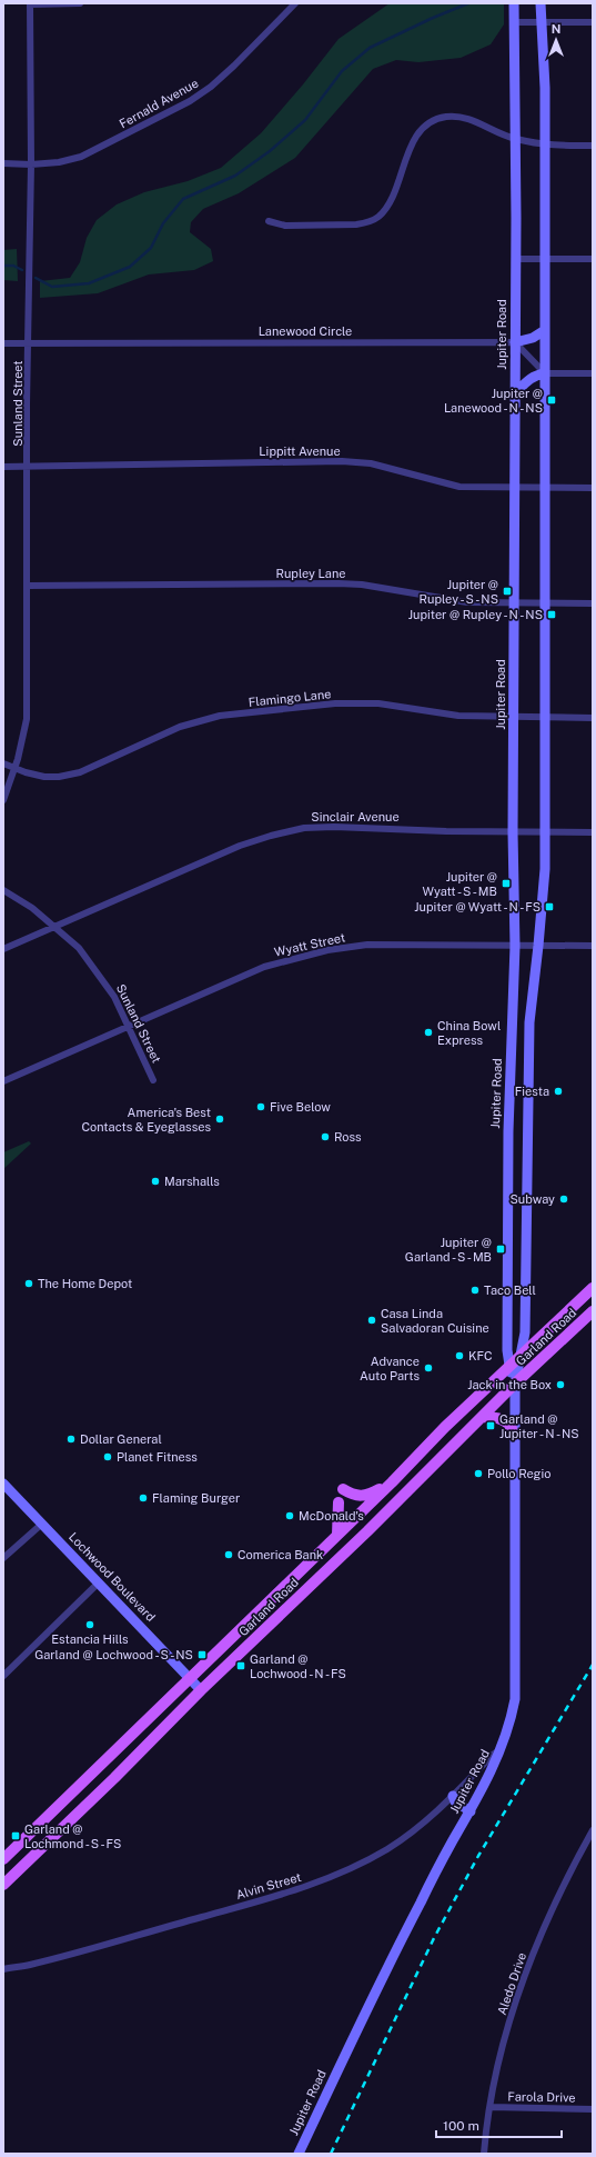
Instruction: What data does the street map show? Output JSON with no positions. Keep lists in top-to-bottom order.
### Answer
{
  "streets": {
    "main road": ["Jupiter Road", "Garland Road", "Lochwood Boulevard"],
    "street": [
      "Fernald Avenue",
      "Lanewood Circle",
      "Sunland Street",
      "Lippitt Avenue",
      "Rupley Lane",
      "Flamingo Lane",
      "Sinclair Avenue",
      "Wyatt Street",
      "Alvin Street",
      "Aledo Drive",
      "Farola Drive"
    ]
  },
  "crossings": [
    ["Fernald Avenue", "Sunland Street"],
    ["Lanewood Circle", "Jupiter Road"],
    ["Lanewood Circle", "Sunland Street"],
    ["Jupiter Road", "Lippitt Avenue"],
    ["Jupiter Road", "Rupley Lane"],
    ["Jupiter Road", "Flamingo Lane"],
    ["Jupiter Road", "Sinclair Avenue"],
    ["Jupiter Road", "Wyatt Street"],
    ["Jupiter Road", "Garland Road"],
    ["Jupiter Road", "Alvin Street"],
    ["Sunland Street", "Lippitt Avenue"],
    ["Sunland Street", "Rupley Lane"],
    ["Sunland Street", "Flamingo Lane"],
    ["Sunland Street", "Sinclair Avenue"],
    ["Sunland Street", "Wyatt Street"],
    ["Garland Road", "Lochwood Boulevard"],
    ["Aledo Drive", "Farola Drive"]
  ],
  "places": {
    "transit": [
      "Jupiter @ Lanewood - N - NS",
      "Jupiter @ Rupley - S - NS",
      "Jupiter @ Rupley - N - NS",
      "Jupiter @ Wyatt - S - MB",
      "Jupiter @ Wyatt - N - FS",
      "Jupiter @ Garland - S - MB",
      "Garland @ Jupiter - N - NS",
      "Garland @ Lochwood - S - NS",
      "Garland @ Lochwood - N - FS",
      "Garland @ Lochmond - S - FS"
    ],
    "other": [
      "China Bowl Express",
      "Fiesta",
      "Five Below",
      "America's Best Contacts & Eyeglasses",
      "Ross",
      "Marshalls",
      "Subway",
      "The Home Depot",
      "Taco Bell",
      "Casa Linda Salvadoran Cuisine",
      "KFC",
      "Advance Auto Parts",
      "Jack in the Box",
      "Dollar General",
      "Planet Fitness",
      "Pollo Regio",
      "Flaming Burger",
      "McDonald's",
      "Comerica Bank",
      "Estancia Hills"
    ]
  },
  "scale_bar": "100 m",
  "north": "top"
}
